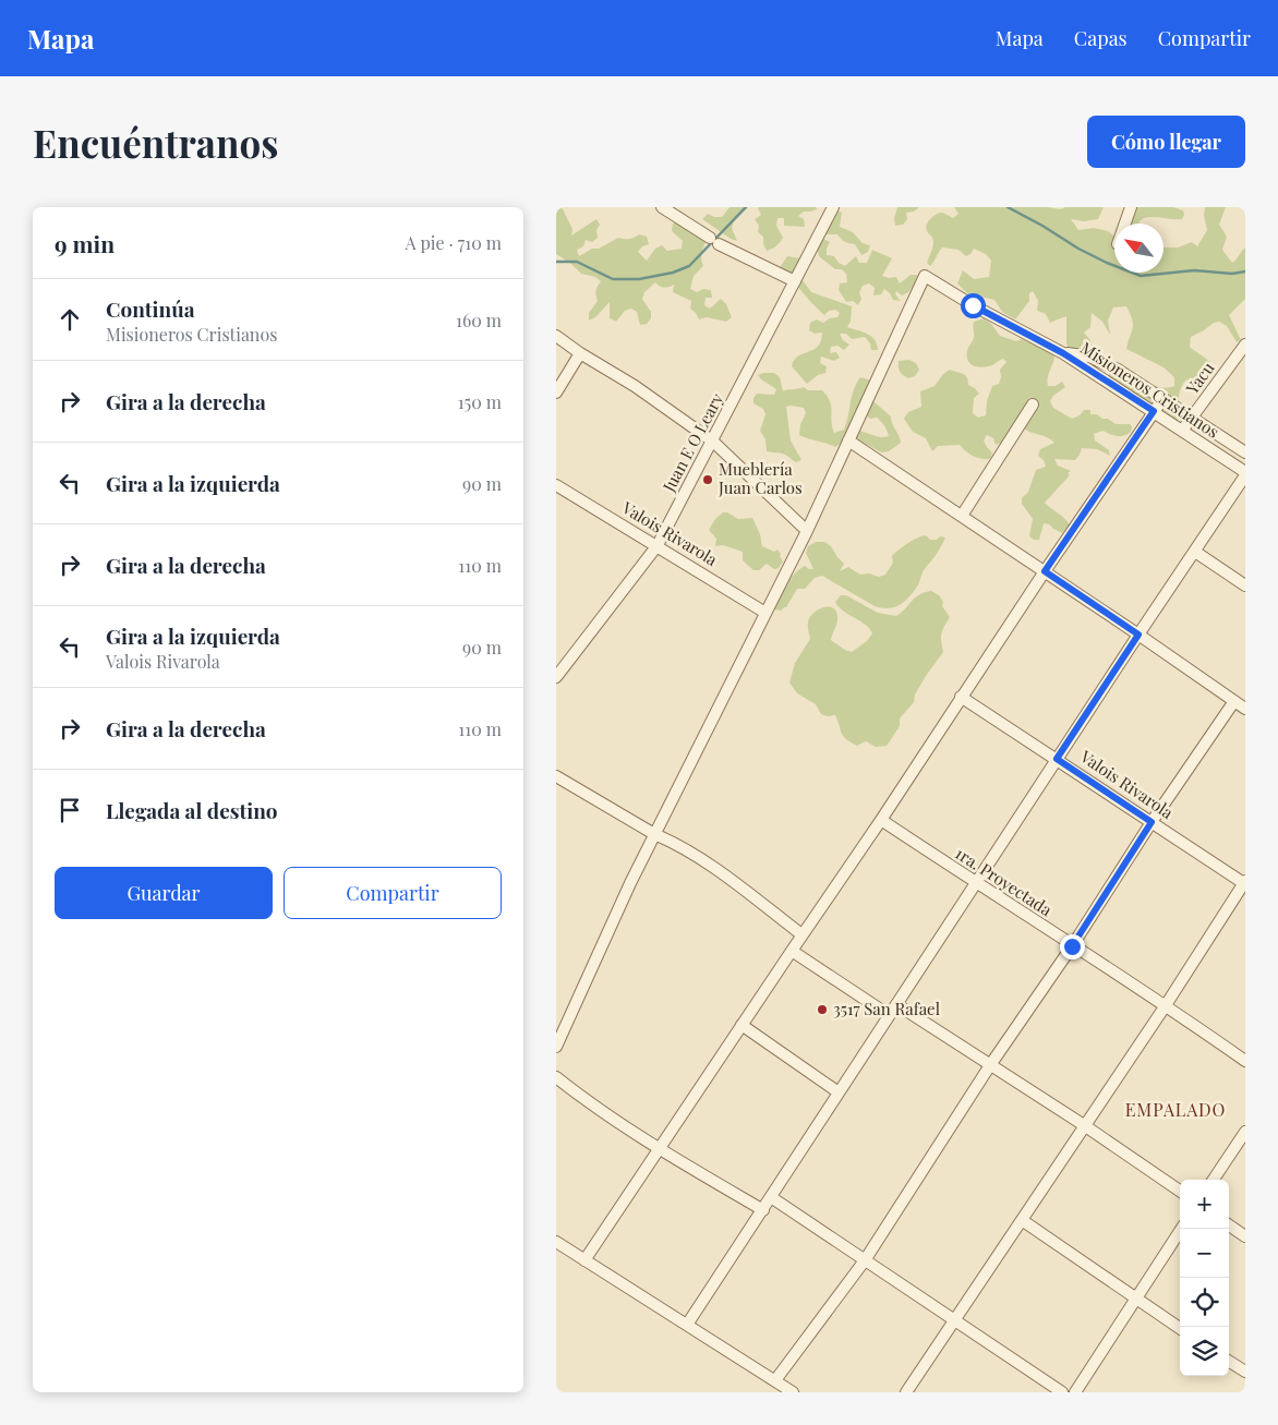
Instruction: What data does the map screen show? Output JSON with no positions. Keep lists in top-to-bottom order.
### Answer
{
  "streets": {
    "street": [
      "Yacu",
      "Misioneros Cristianos",
      "Juan E O Leary",
      "Valois Rivarola",
      "1ra. Proyectada"
    ]
  },
  "crossings": [
    ["Yacu", "Misioneros Cristianos"],
    ["Juan E O Leary", "Valois Rivarola"]
  ],
  "districts": ["EMPALADO"],
  "places": ["Mueblería Juan Carlos", "3517 San Rafael"],
  "north": "top left",
  "page": {
    "header": "Mapa",
    "nav": ["Mapa", "Capas", "Compartir"],
    "buttons": [
      "Cómo llegar",
      ["Guardar", "Compartir"]
    ],
    "title": "Encuéntranos",
    "heading": ["9 min", "A pie · 710 m"],
    "list": [
      ["Continúa", "Misioneros Cristianos", "160 m"],
      ["Gira a la derecha", "150 m"],
      ["Gira a la izquierda", "90 m"],
      ["Gira a la derecha", "110 m"],
      ["Gira a la izquierda", "Valois Rivarola", "90 m"],
      ["Gira a la derecha", "110 m"],
      "Llegada al destino"
    ],
    "map_buttons": ["+", "−"]
  }
}
